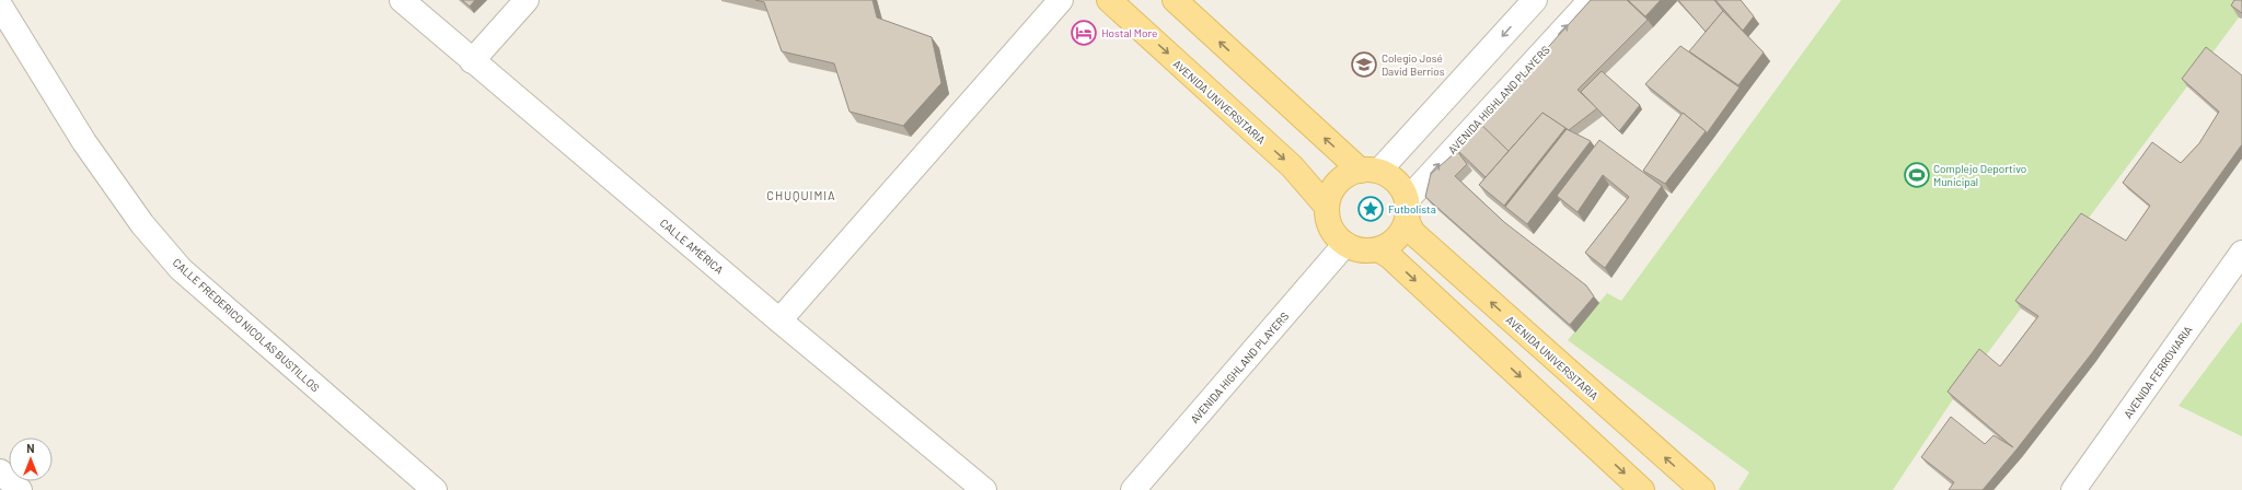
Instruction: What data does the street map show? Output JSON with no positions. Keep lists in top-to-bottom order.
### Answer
{
  "streets": {
    "main road": ["AVENIDA UNIVERSITARIA"],
    "street": [
      "AVENIDA HIGHLAND PLAYERS",
      "CALLE AMÉRICA",
      "CALLE FREDERICO NICOLAS BUSTILLOS",
      "AVENIDA FERROVIARIA"
    ]
  },
  "crossings": [
    ["AVENIDA HIGHLAND PLAYERS", "AVENIDA UNIVERSITARIA"]
  ],
  "districts": ["CHUQUIMIA"],
  "places": {
    "hotel": ["Hostal More"],
    "school or university": ["Colegio José David Berrios"],
    "sports": ["Complejo Deportivo Municipal"],
    "place": ["Futbolista"]
  },
  "north": "top"
}
